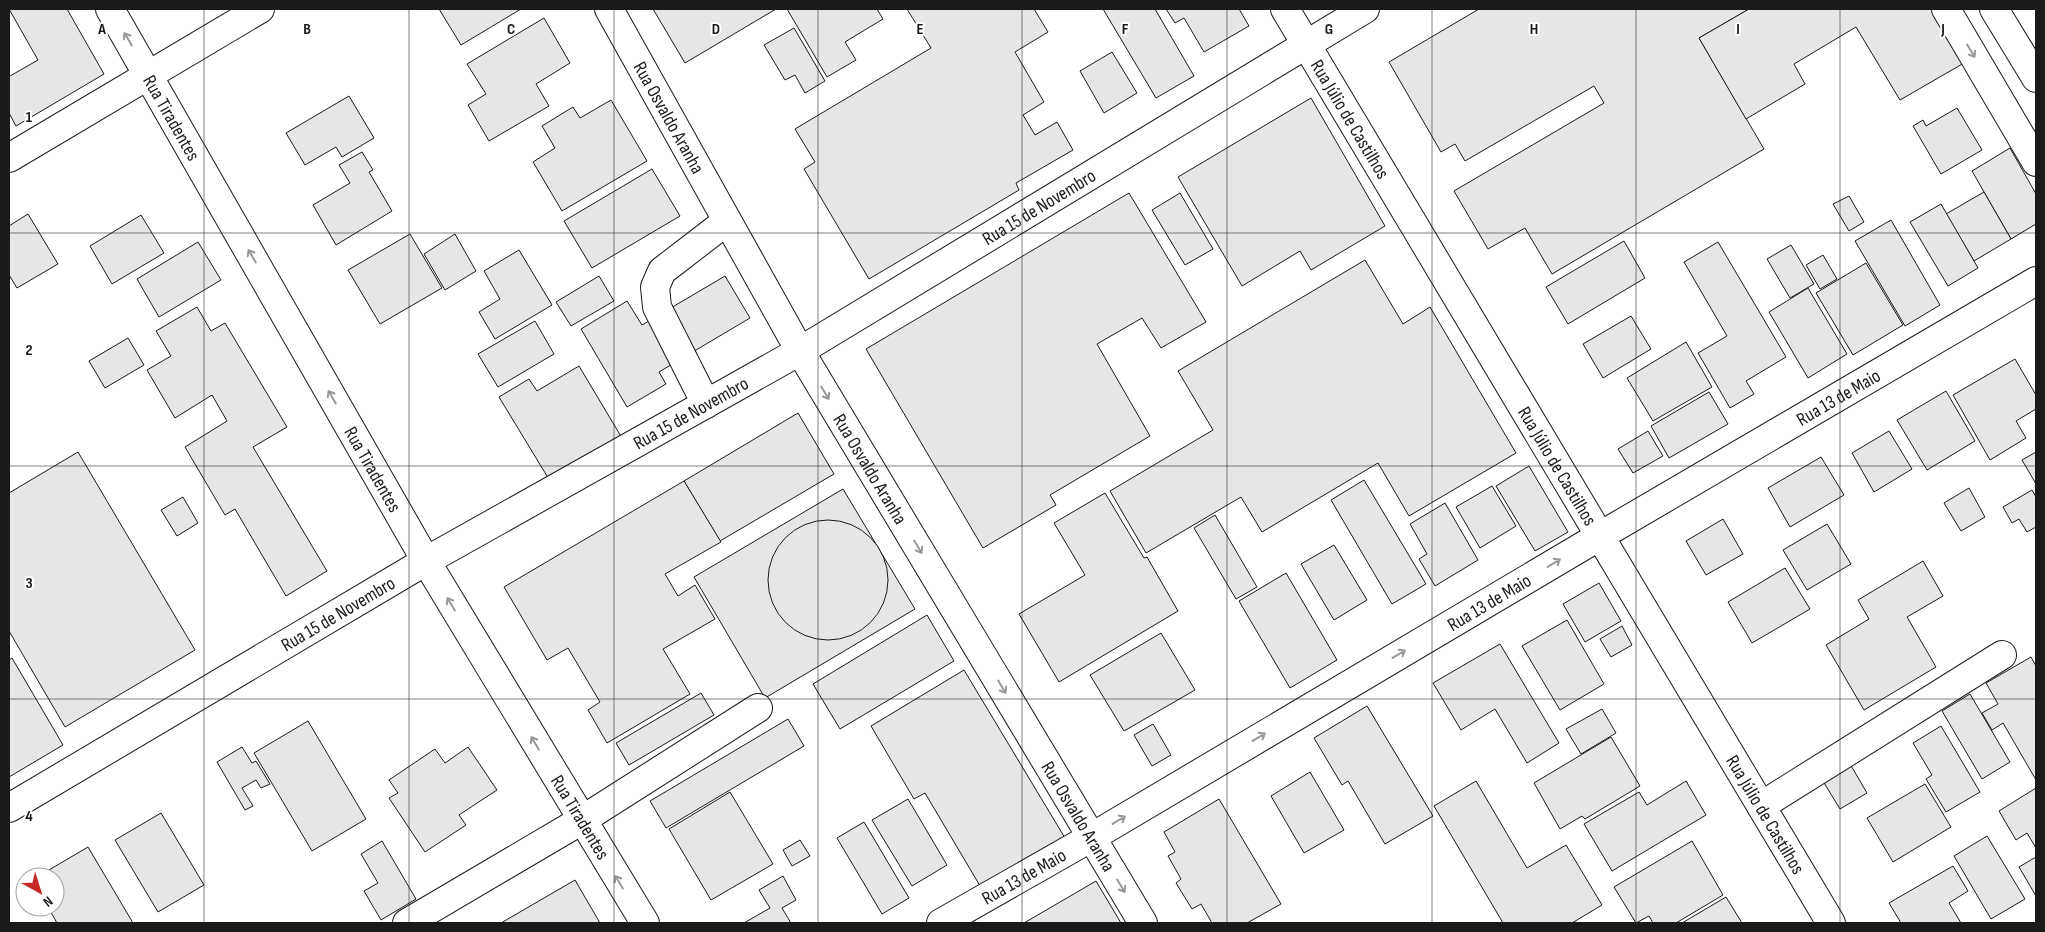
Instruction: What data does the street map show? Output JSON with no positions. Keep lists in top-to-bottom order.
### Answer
{
  "streets": {
    "street": [
      "Rua Tiradentes",
      "Rua Osvaldo Aranha",
      "Rua Júlio de Castilhos",
      "Rua 15 de Novembro",
      "Rua 13 de Maio"
    ]
  },
  "crossings": [
    ["Rua Tiradentes", "Rua 15 de Novembro"],
    ["Rua Osvaldo Aranha", "Rua 15 de Novembro"],
    ["Rua Osvaldo Aranha", "Rua 13 de Maio"],
    ["Rua Júlio de Castilhos", "Rua 15 de Novembro"],
    ["Rua Júlio de Castilhos", "Rua 13 de Maio"]
  ],
  "one_way": ["Rua Tiradentes", "Rua Osvaldo Aranha", "Rua 13 de Maio"],
  "north": "bottom right",
  "grid": {
    "columns": [
      "A",
      "B",
      "C",
      "D",
      "E",
      "F",
      "G",
      "H",
      "I",
      "J"
    ],
    "rows": [
      "1",
      "2",
      "3",
      "4"
    ]
  }
}
